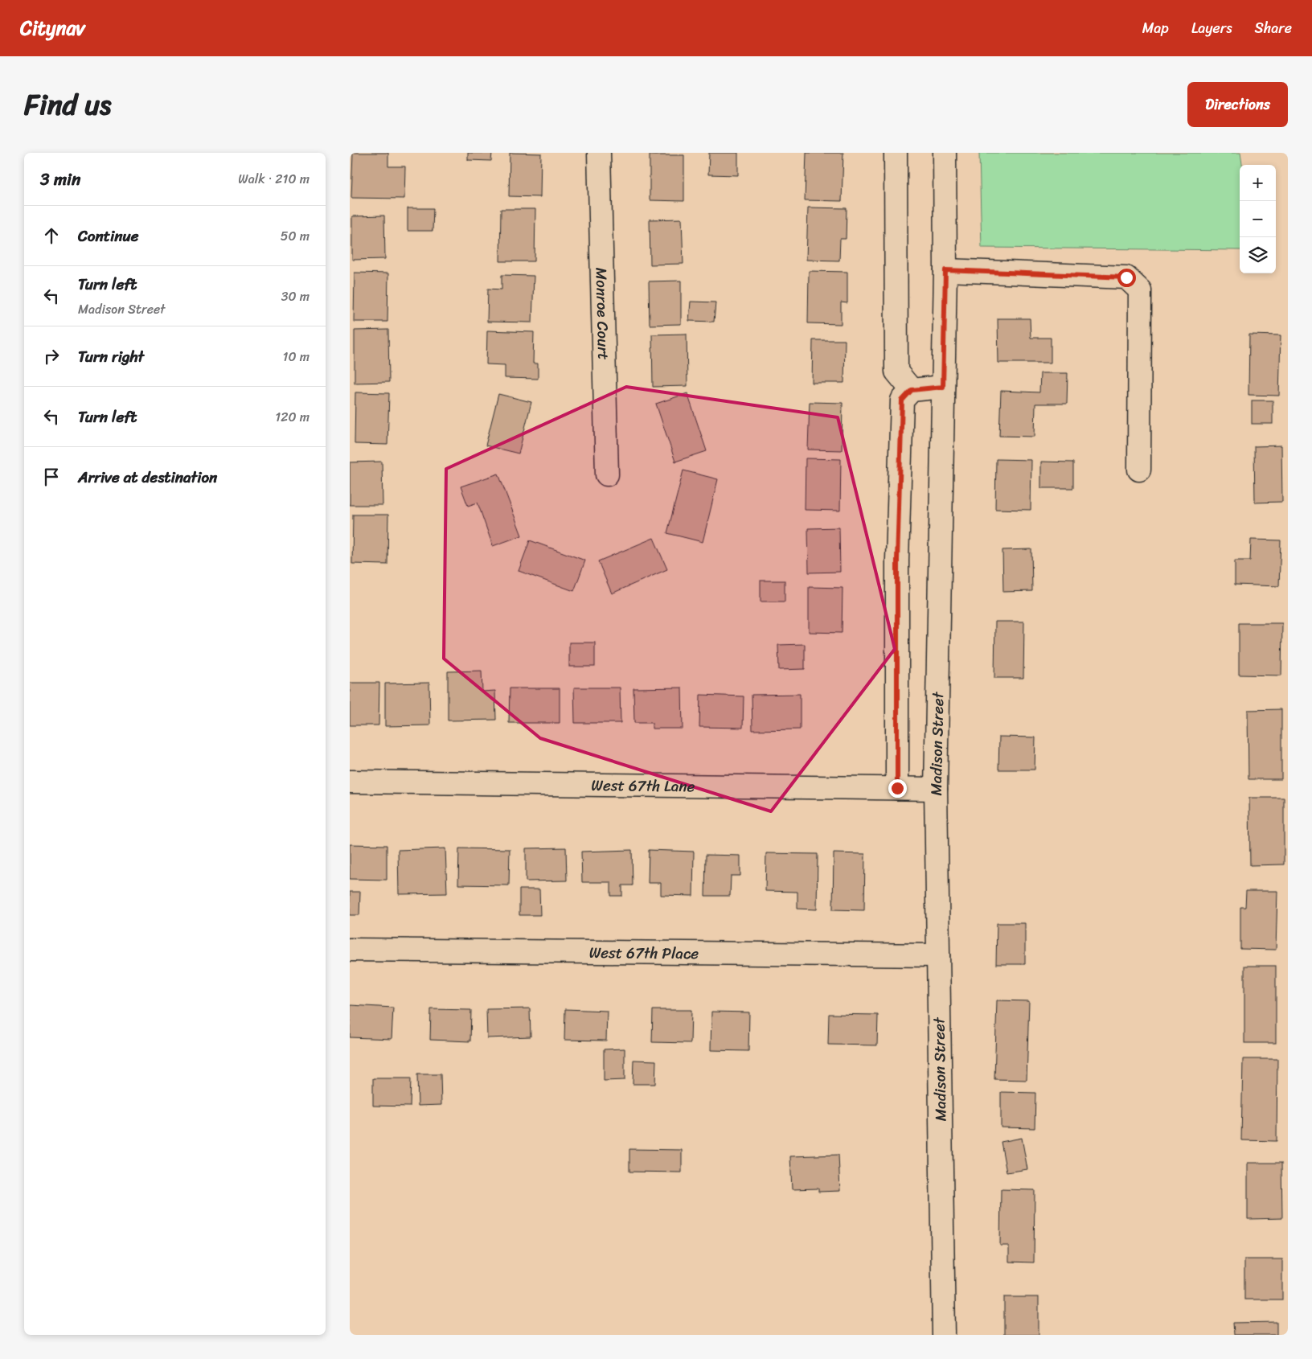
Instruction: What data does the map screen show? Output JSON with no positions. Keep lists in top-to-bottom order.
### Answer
{
  "streets": {
    "street": [
      "Monroe Court",
      "Madison Street",
      "West 67th Lane",
      "West 67th Place"
    ]
  },
  "crossings": [
    ["Madison Street", "West 67th Lane"],
    ["Madison Street", "West 67th Place"]
  ],
  "page": {
    "header": "Citynav",
    "nav": ["Map", "Layers", "Share"],
    "title": "Find us",
    "buttons": "Directions",
    "heading": ["3 min", "Walk · 210 m"],
    "map_buttons": ["+", "−"],
    "list": [
      ["Continue", "50 m"],
      ["Turn left", "Madison Street", "30 m"],
      ["Turn right", "10 m"],
      ["Turn left", "120 m"],
      "Arrive at destination"
    ]
  }
}
